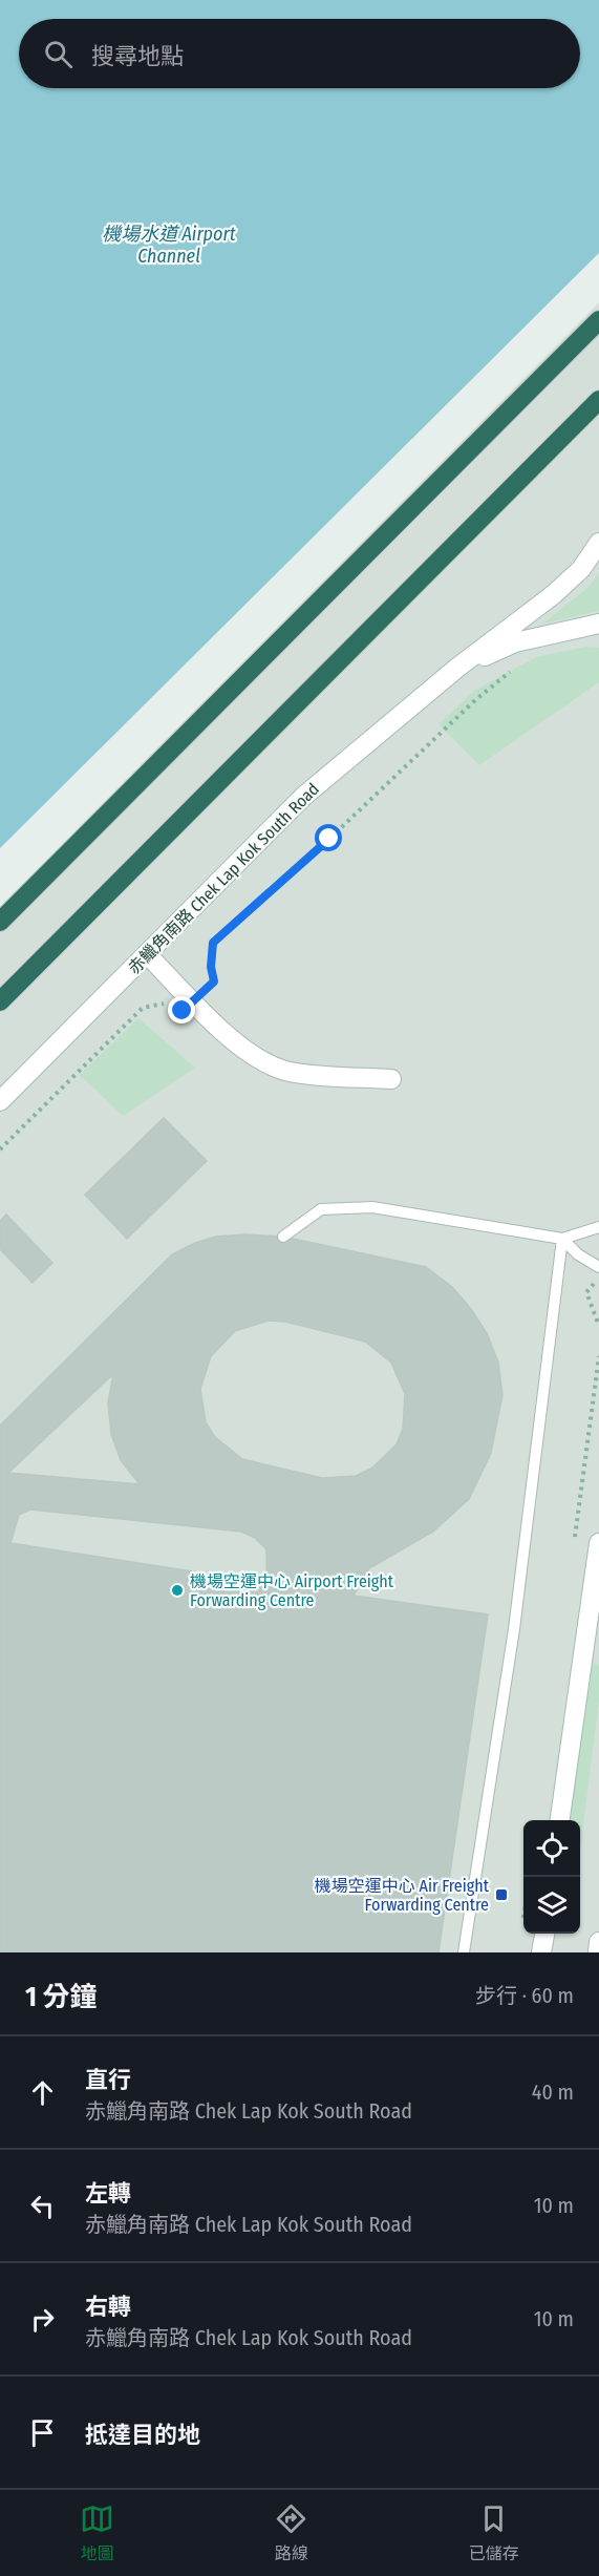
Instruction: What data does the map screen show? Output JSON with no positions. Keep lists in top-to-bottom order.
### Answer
{
  "streets": {
    "street": ["赤鱲角南路 Chek Lap Kok South Road"]
  },
  "water": ["機場水道 Airport Channel"],
  "places": {
    "other": ["機場空運中心 Airport Freight Forwarding Centre"],
    "transit": ["機場空運中心 Air Freight Forwarding Centre"]
  },
  "page": {
    "search": "搜尋地點",
    "heading": ["1 分鐘", "步行 · 60 m"],
    "list": [
      ["直行", "赤鱲角南路 Chek Lap Kok South Road", "40 m"],
      ["左轉", "赤鱲角南路 Chek Lap Kok South Road", "10 m"],
      ["右轉", "赤鱲角南路 Chek Lap Kok South Road", "10 m"],
      "抵達目的地"
    ],
    "nav": ["地圖", "路線", "已儲存"]
  }
}
